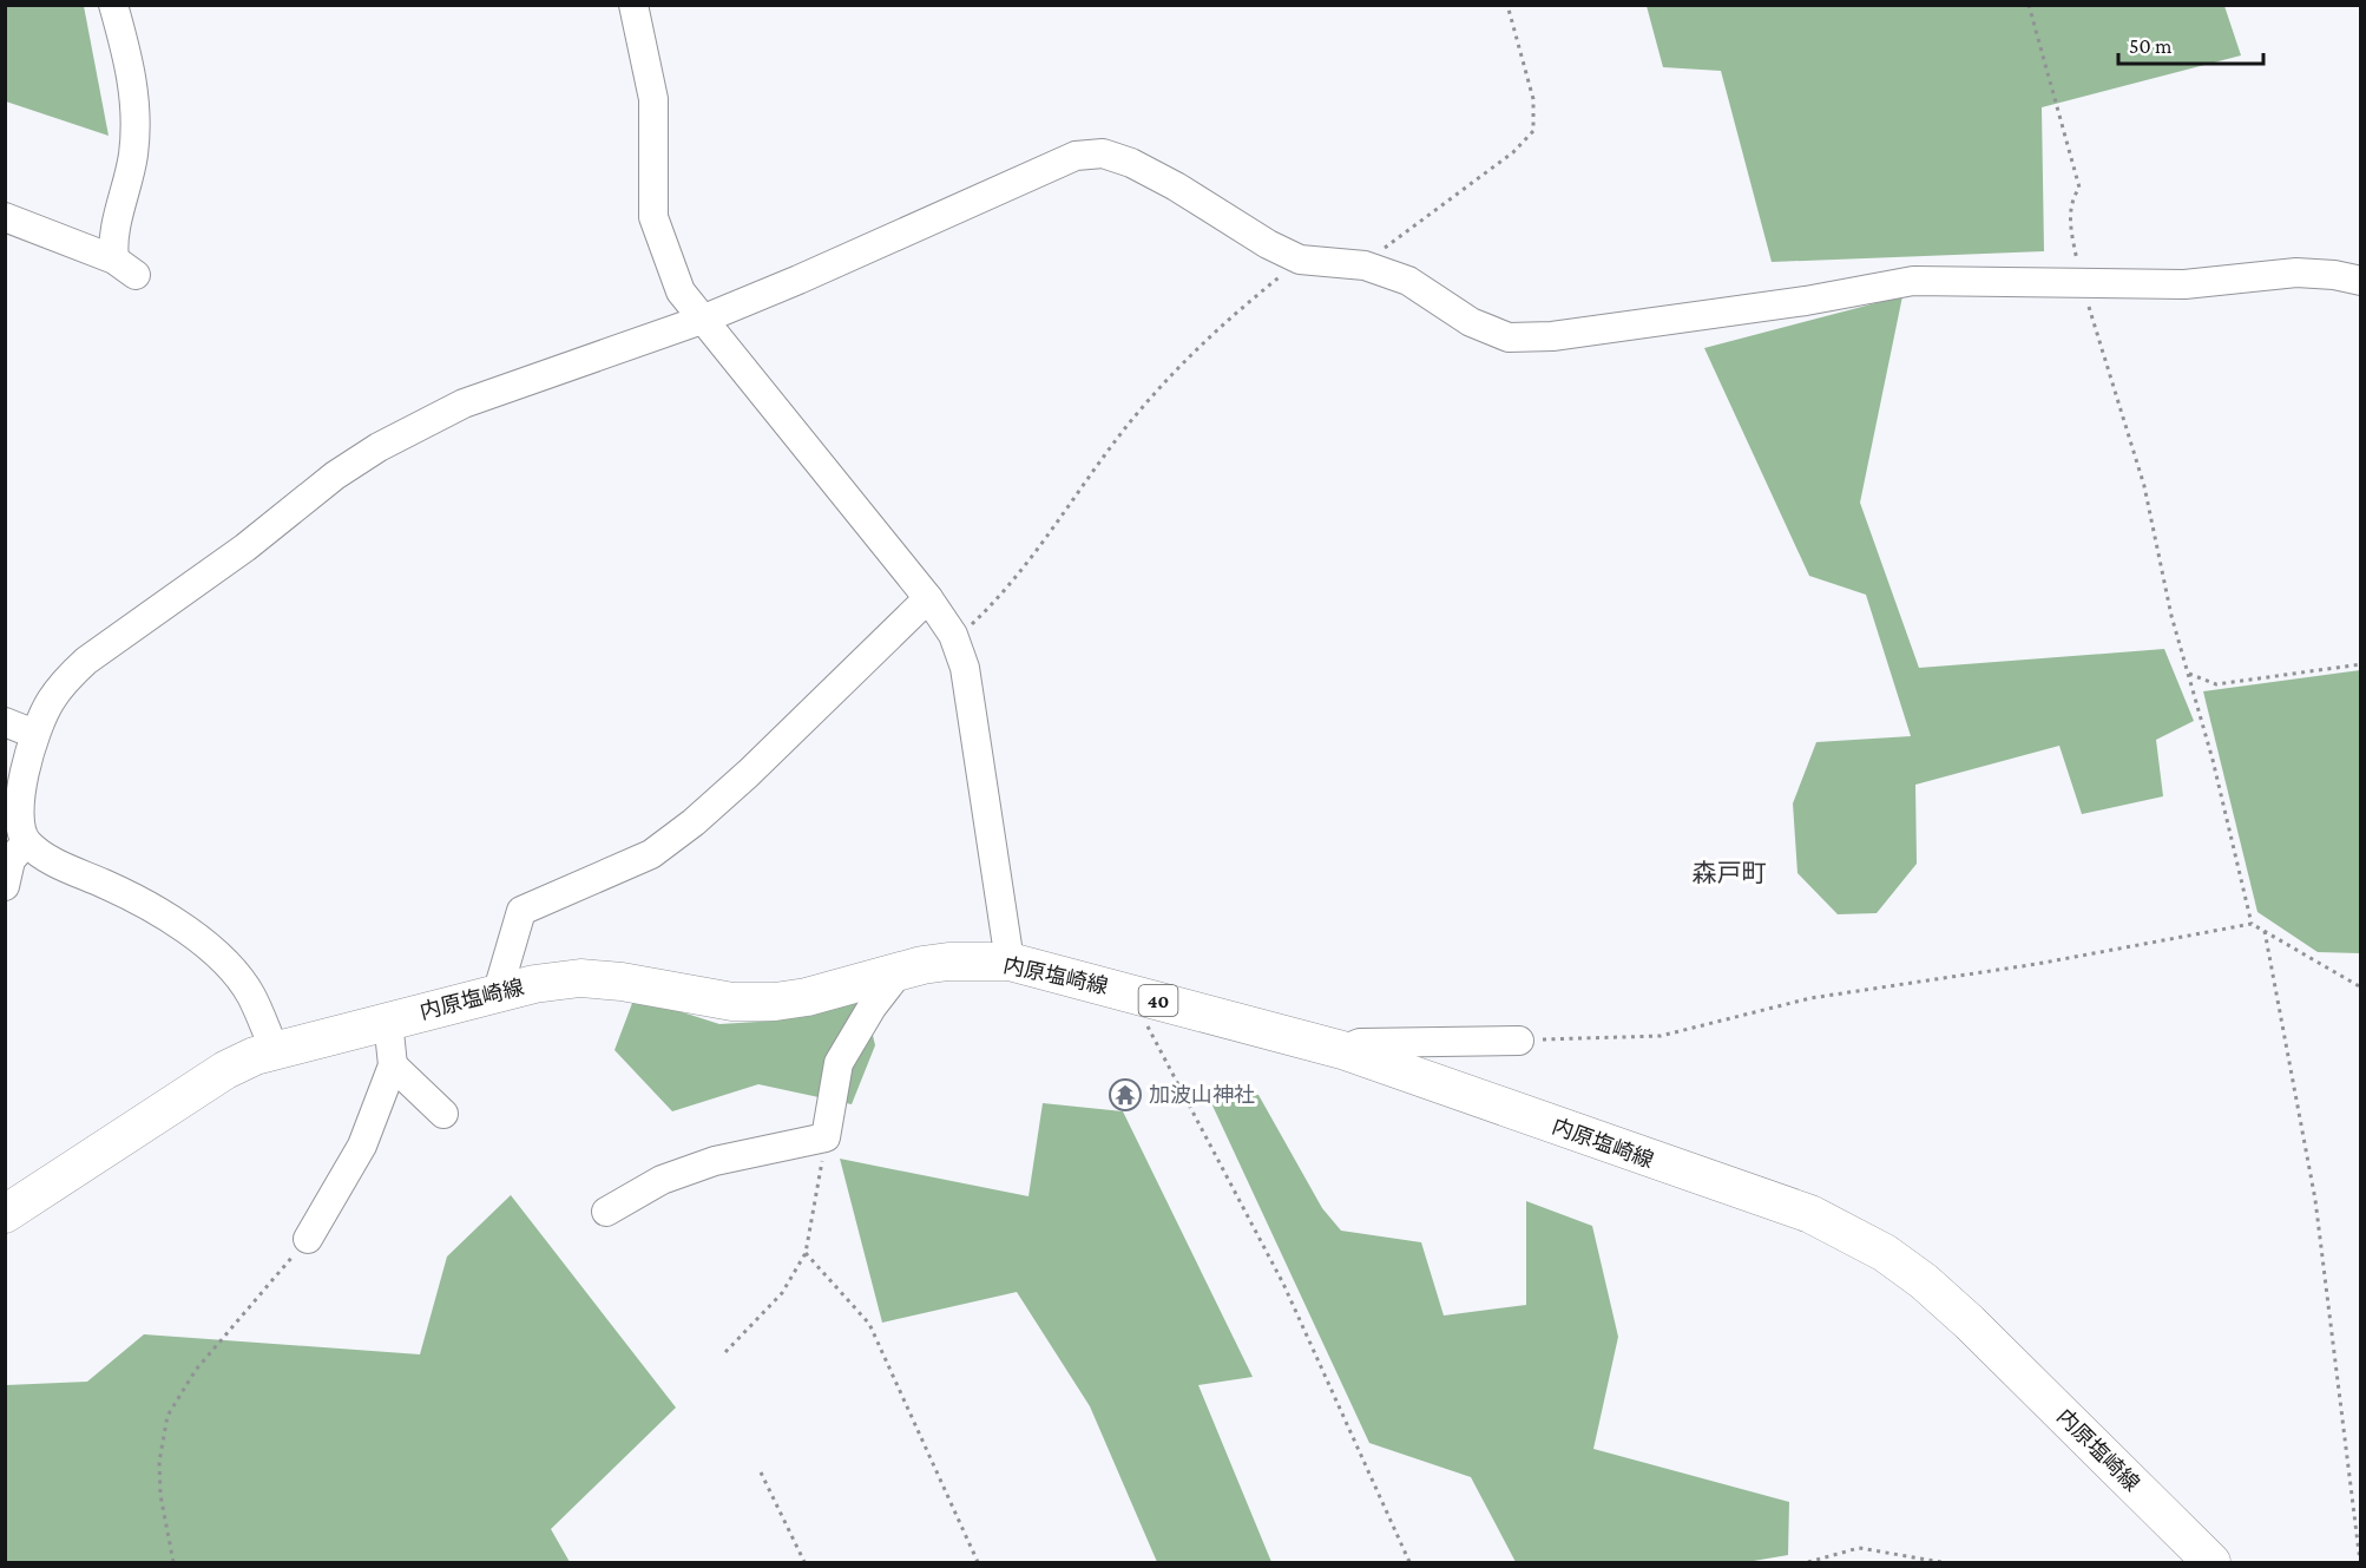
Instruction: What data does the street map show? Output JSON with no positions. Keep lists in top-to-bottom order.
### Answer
{
  "streets": {
    "main road": ["内原塩崎線", "40"]
  },
  "districts": ["森戸町"],
  "places": {
    "temple": ["加波山神社"]
  },
  "scale_bar": "50 m"
}
